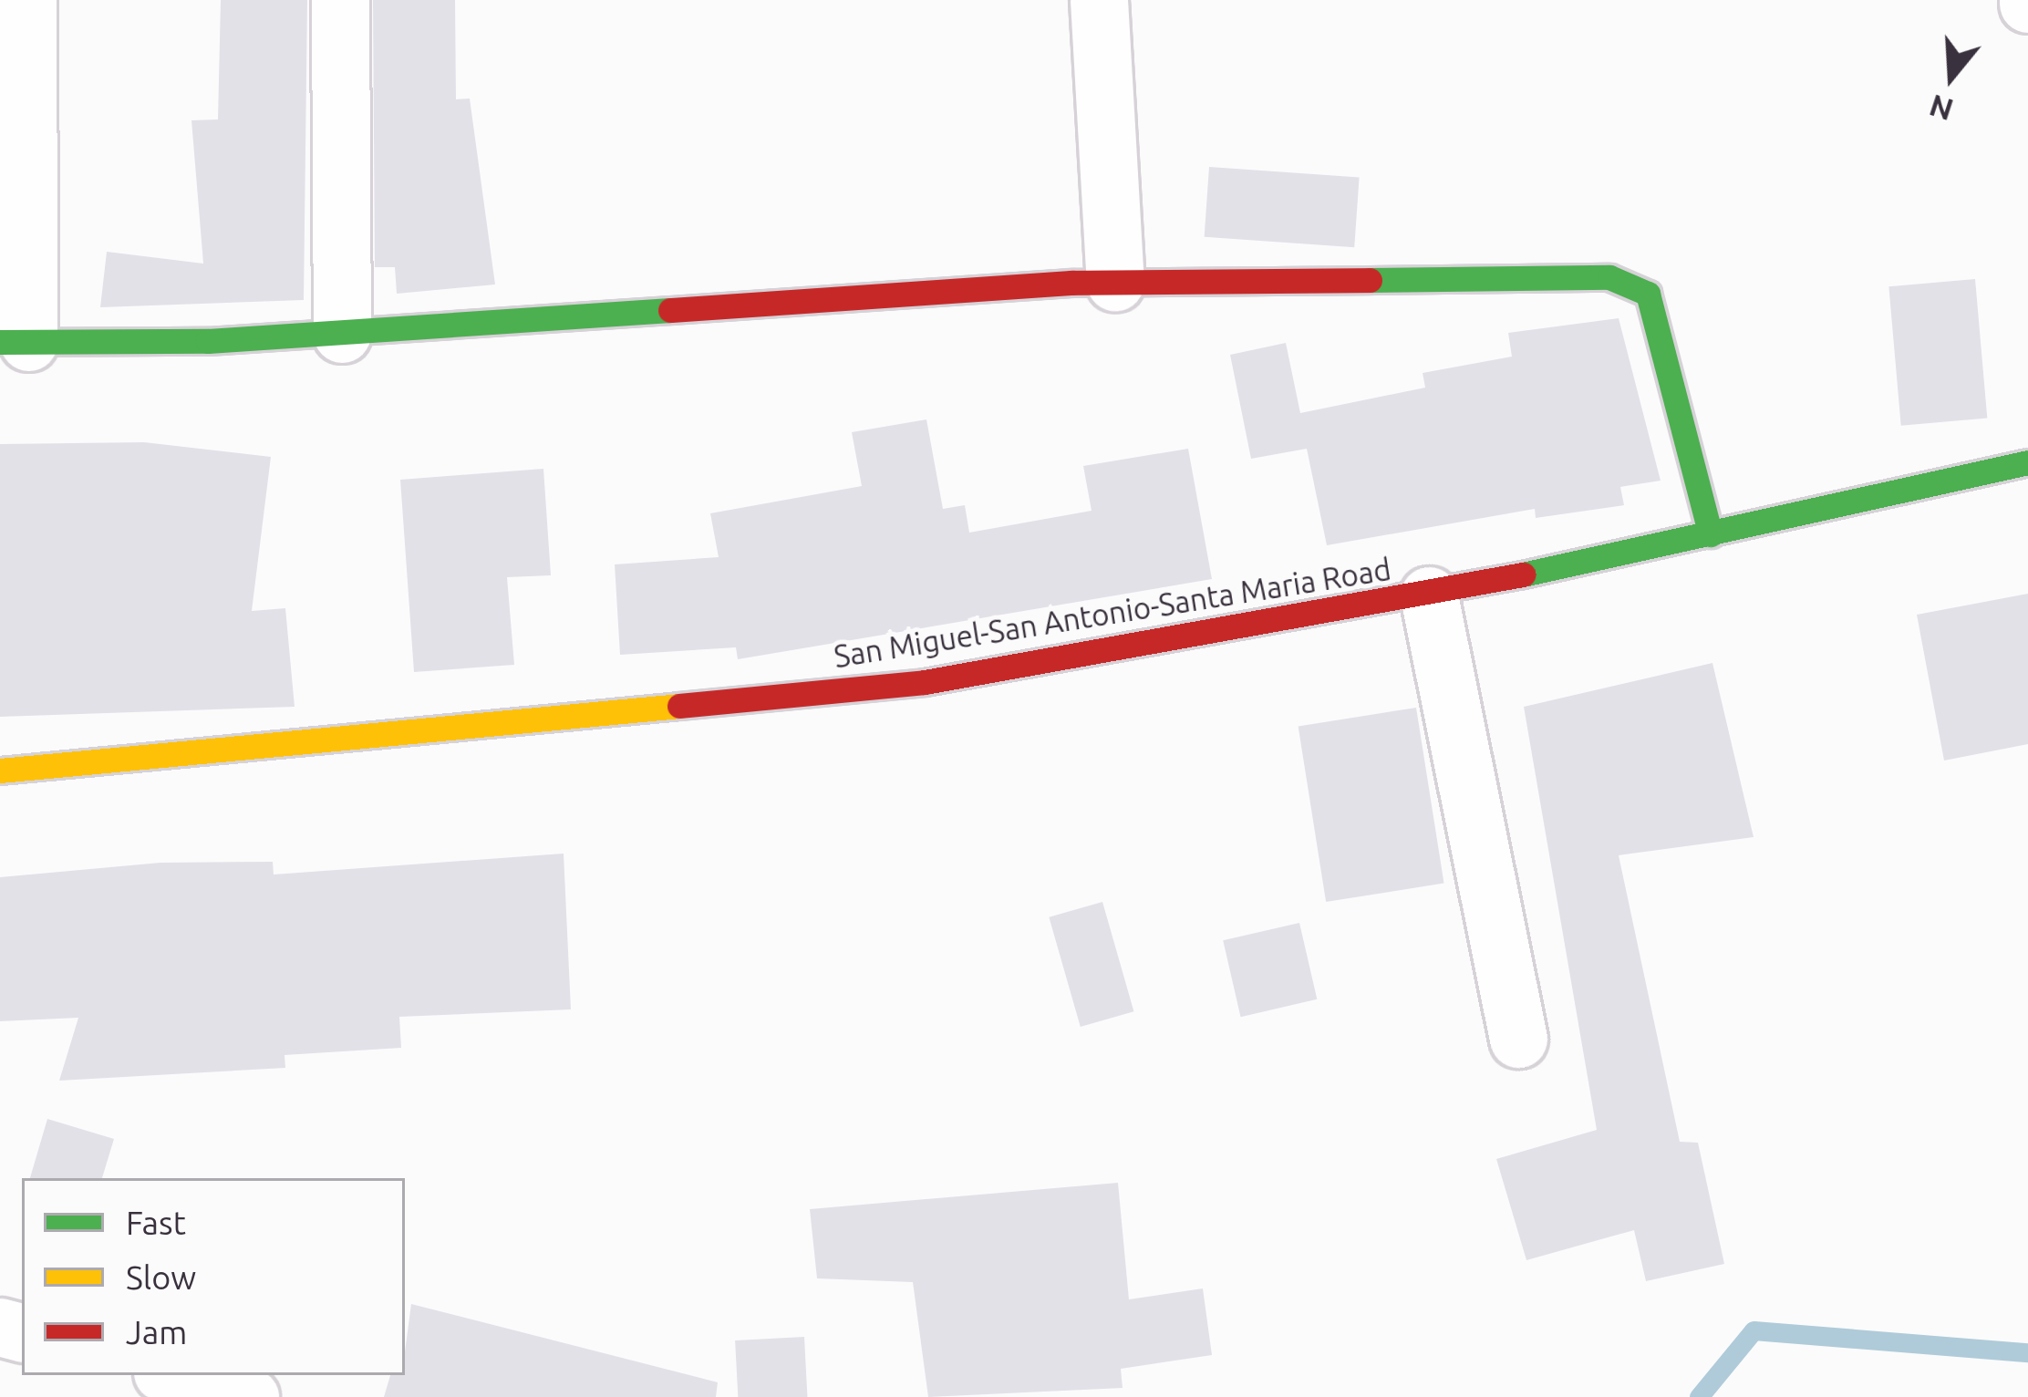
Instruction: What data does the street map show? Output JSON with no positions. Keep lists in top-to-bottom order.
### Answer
{
  "streets": {
    "street": ["San Miguel-San Antonio-Santa Maria Road"]
  },
  "legend": ["Fast", "Slow", "Jam"],
  "north": "bottom"
}
